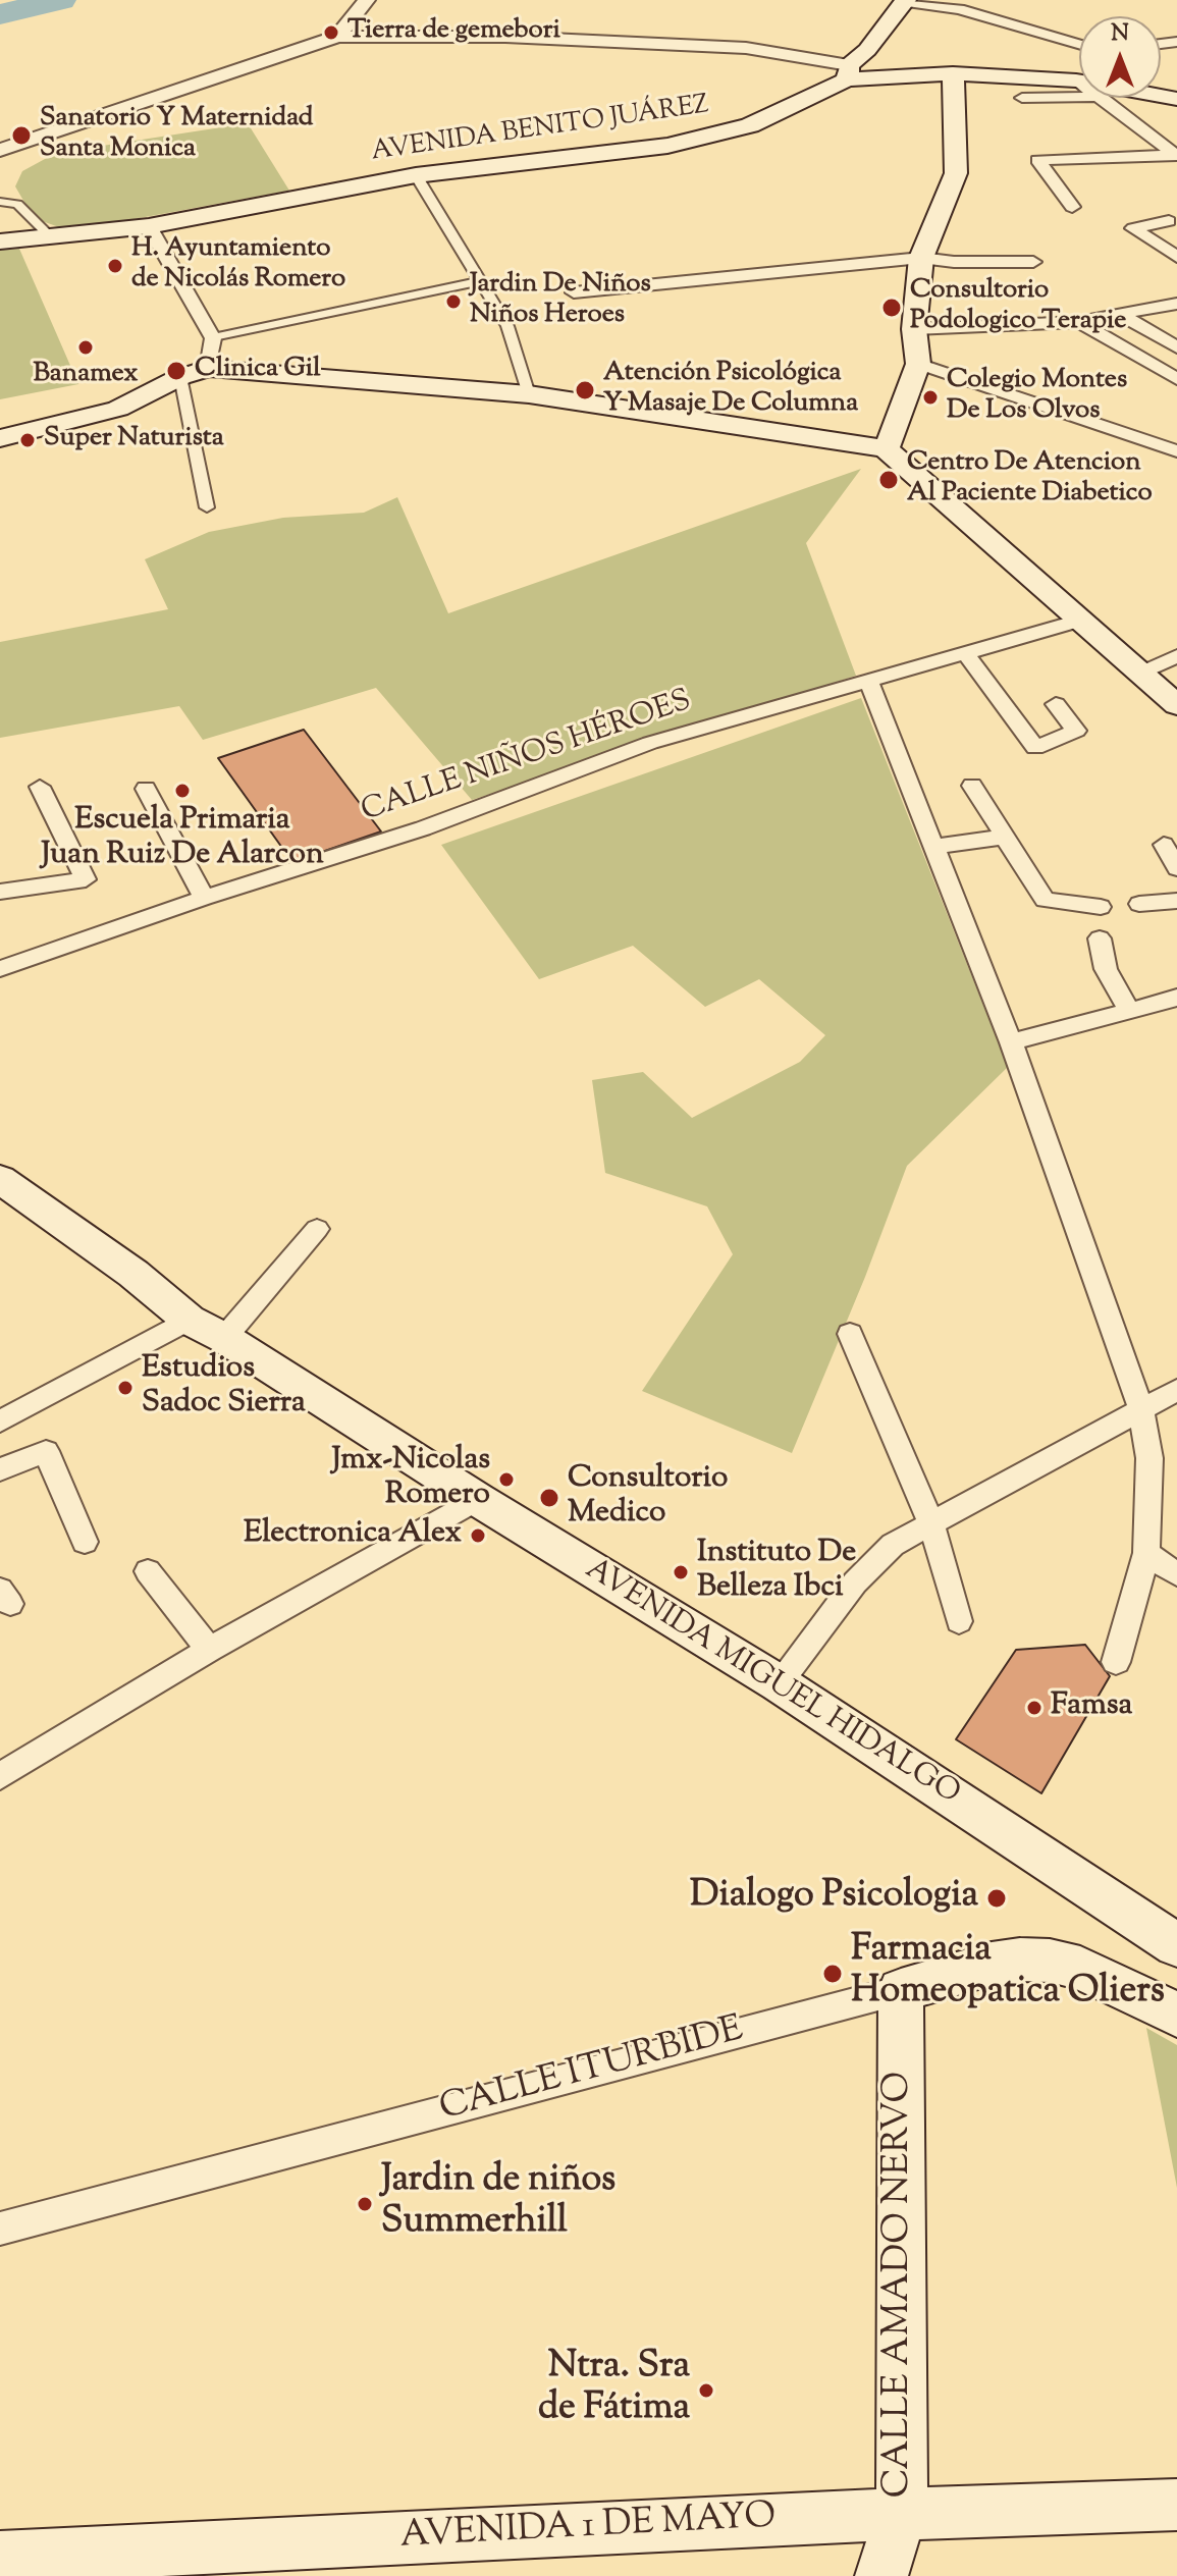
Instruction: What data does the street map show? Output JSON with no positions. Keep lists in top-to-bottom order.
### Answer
{
  "streets": {
    "main road": [
      "AVENIDA BENITO JUÁREZ",
      "AVENIDA MIGUEL HIDALGO",
      "CALLE ITURBIDE",
      "CALLE AMADO NERVO",
      "AVENIDA 1 DE MAYO"
    ],
    "street": ["CALLE NIÑOS HÉROES"]
  },
  "crossings": [
    ["CALLE ITURBIDE", "CALLE AMADO NERVO"],
    ["CALLE AMADO NERVO", "AVENIDA 1 DE MAYO"]
  ],
  "places": [
    "Tierra de gemebori",
    "Sanatorio Y Maternidad Santa Monica",
    "H. Ayuntamiento de Nicolás Romero",
    "Jardin De Niños Niños Heroes",
    "Consultorio Podologico Terapie",
    "Banamex",
    "Clinica Gil",
    "Atención Psicológica Y Masaje De Columna",
    "Colegio Montes De Los Olvos",
    "Super Naturista",
    "Centro De Atencion Al Paciente Diabetico",
    "Escuela Primaria Juan Ruiz De Alarcon",
    "Estudios Sadoc Sierra",
    "Jmx-Nicolas Romero",
    "Consultorio Medico",
    "Electronica Alex",
    "Instituto De Belleza Ibci",
    "Famsa",
    "Dialogo Psicologia",
    "Farmacia Homeopatica Oliers",
    "Jardin de niños Summerhill",
    "Ntra. Sra de Fátima"
  ],
  "north": "top"
}
